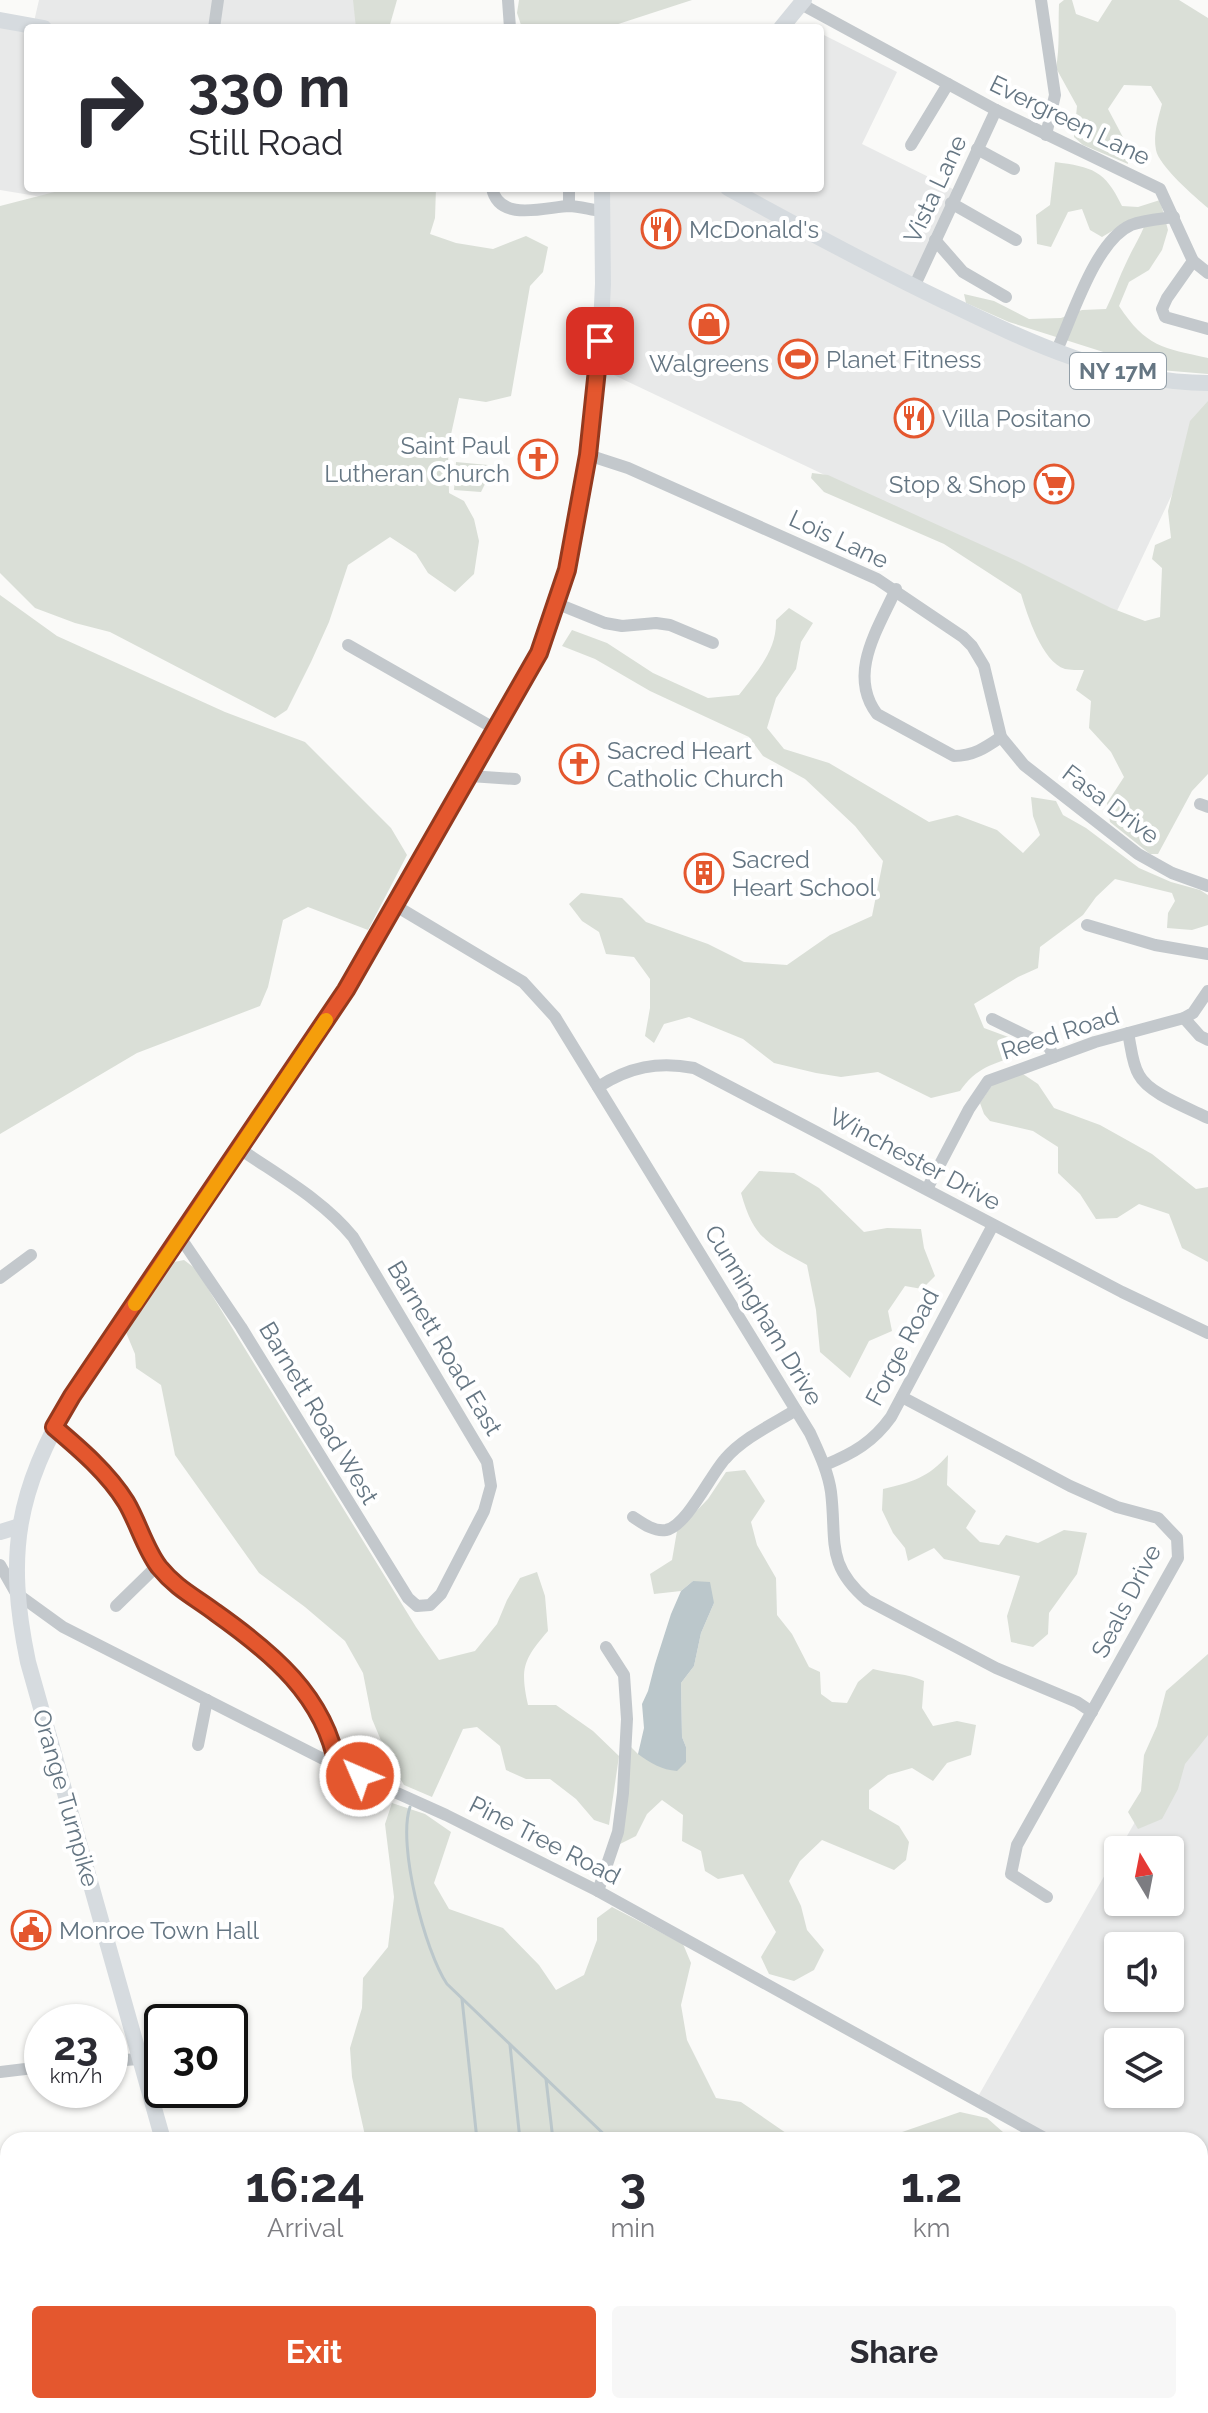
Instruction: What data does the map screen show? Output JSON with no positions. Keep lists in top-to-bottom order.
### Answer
{
  "streets": {
    "main road": ["NY 17M", "Orange Turnpike"],
    "street": [
      "Evergreen Lane",
      "Vista Lane",
      "Lois Lane",
      "Fasa Drive",
      "Reed Road",
      "Winchester Drive",
      "Cunningham Drive",
      "Forge Road",
      "Barnett Road East",
      "Barnett Road West",
      "Seals Drive",
      "Pine Tree Road"
    ]
  },
  "crossings": [
    ["Evergreen Lane", "Vista Lane"],
    ["Vista Lane", "NY 17M"],
    ["Lois Lane", "Fasa Drive"],
    ["Lois Lane", "Orange Turnpike"],
    ["Reed Road", "Winchester Drive"],
    ["Winchester Drive", "Cunningham Drive"],
    ["Winchester Drive", "Forge Road"],
    ["Cunningham Drive", "Forge Road"],
    ["Cunningham Drive", "Seals Drive"],
    ["Cunningham Drive", "Orange Turnpike"],
    ["Forge Road", "Seals Drive"],
    ["Barnett Road East", "Barnett Road West"],
    ["Barnett Road East", "Orange Turnpike"],
    ["Barnett Road West", "Orange Turnpike"],
    ["Orange Turnpike", "Pine Tree Road"]
  ],
  "places": {
    "restaurant": ["McDonald's", "Villa Positano"],
    "shop": ["Walgreens"],
    "sports": ["Planet Fitness"],
    "church": ["Saint Paul Lutheran Church", "Sacred Heart Catholic Church"],
    "supermarket": ["Stop & Shop"],
    "building": ["Sacred Heart School"],
    "public building": ["Monroe Town Hall"]
  },
  "north": "top",
  "page": {
    "turn": ["330 m", "Still Road"],
    "speed": "23 km/h",
    "limit": "30",
    "eta": [
      "16:24",
      "Arrival",
      "3",
      "min",
      "1.2",
      "km"
    ],
    "buttons": ["Exit", "Share"]
  }
}
